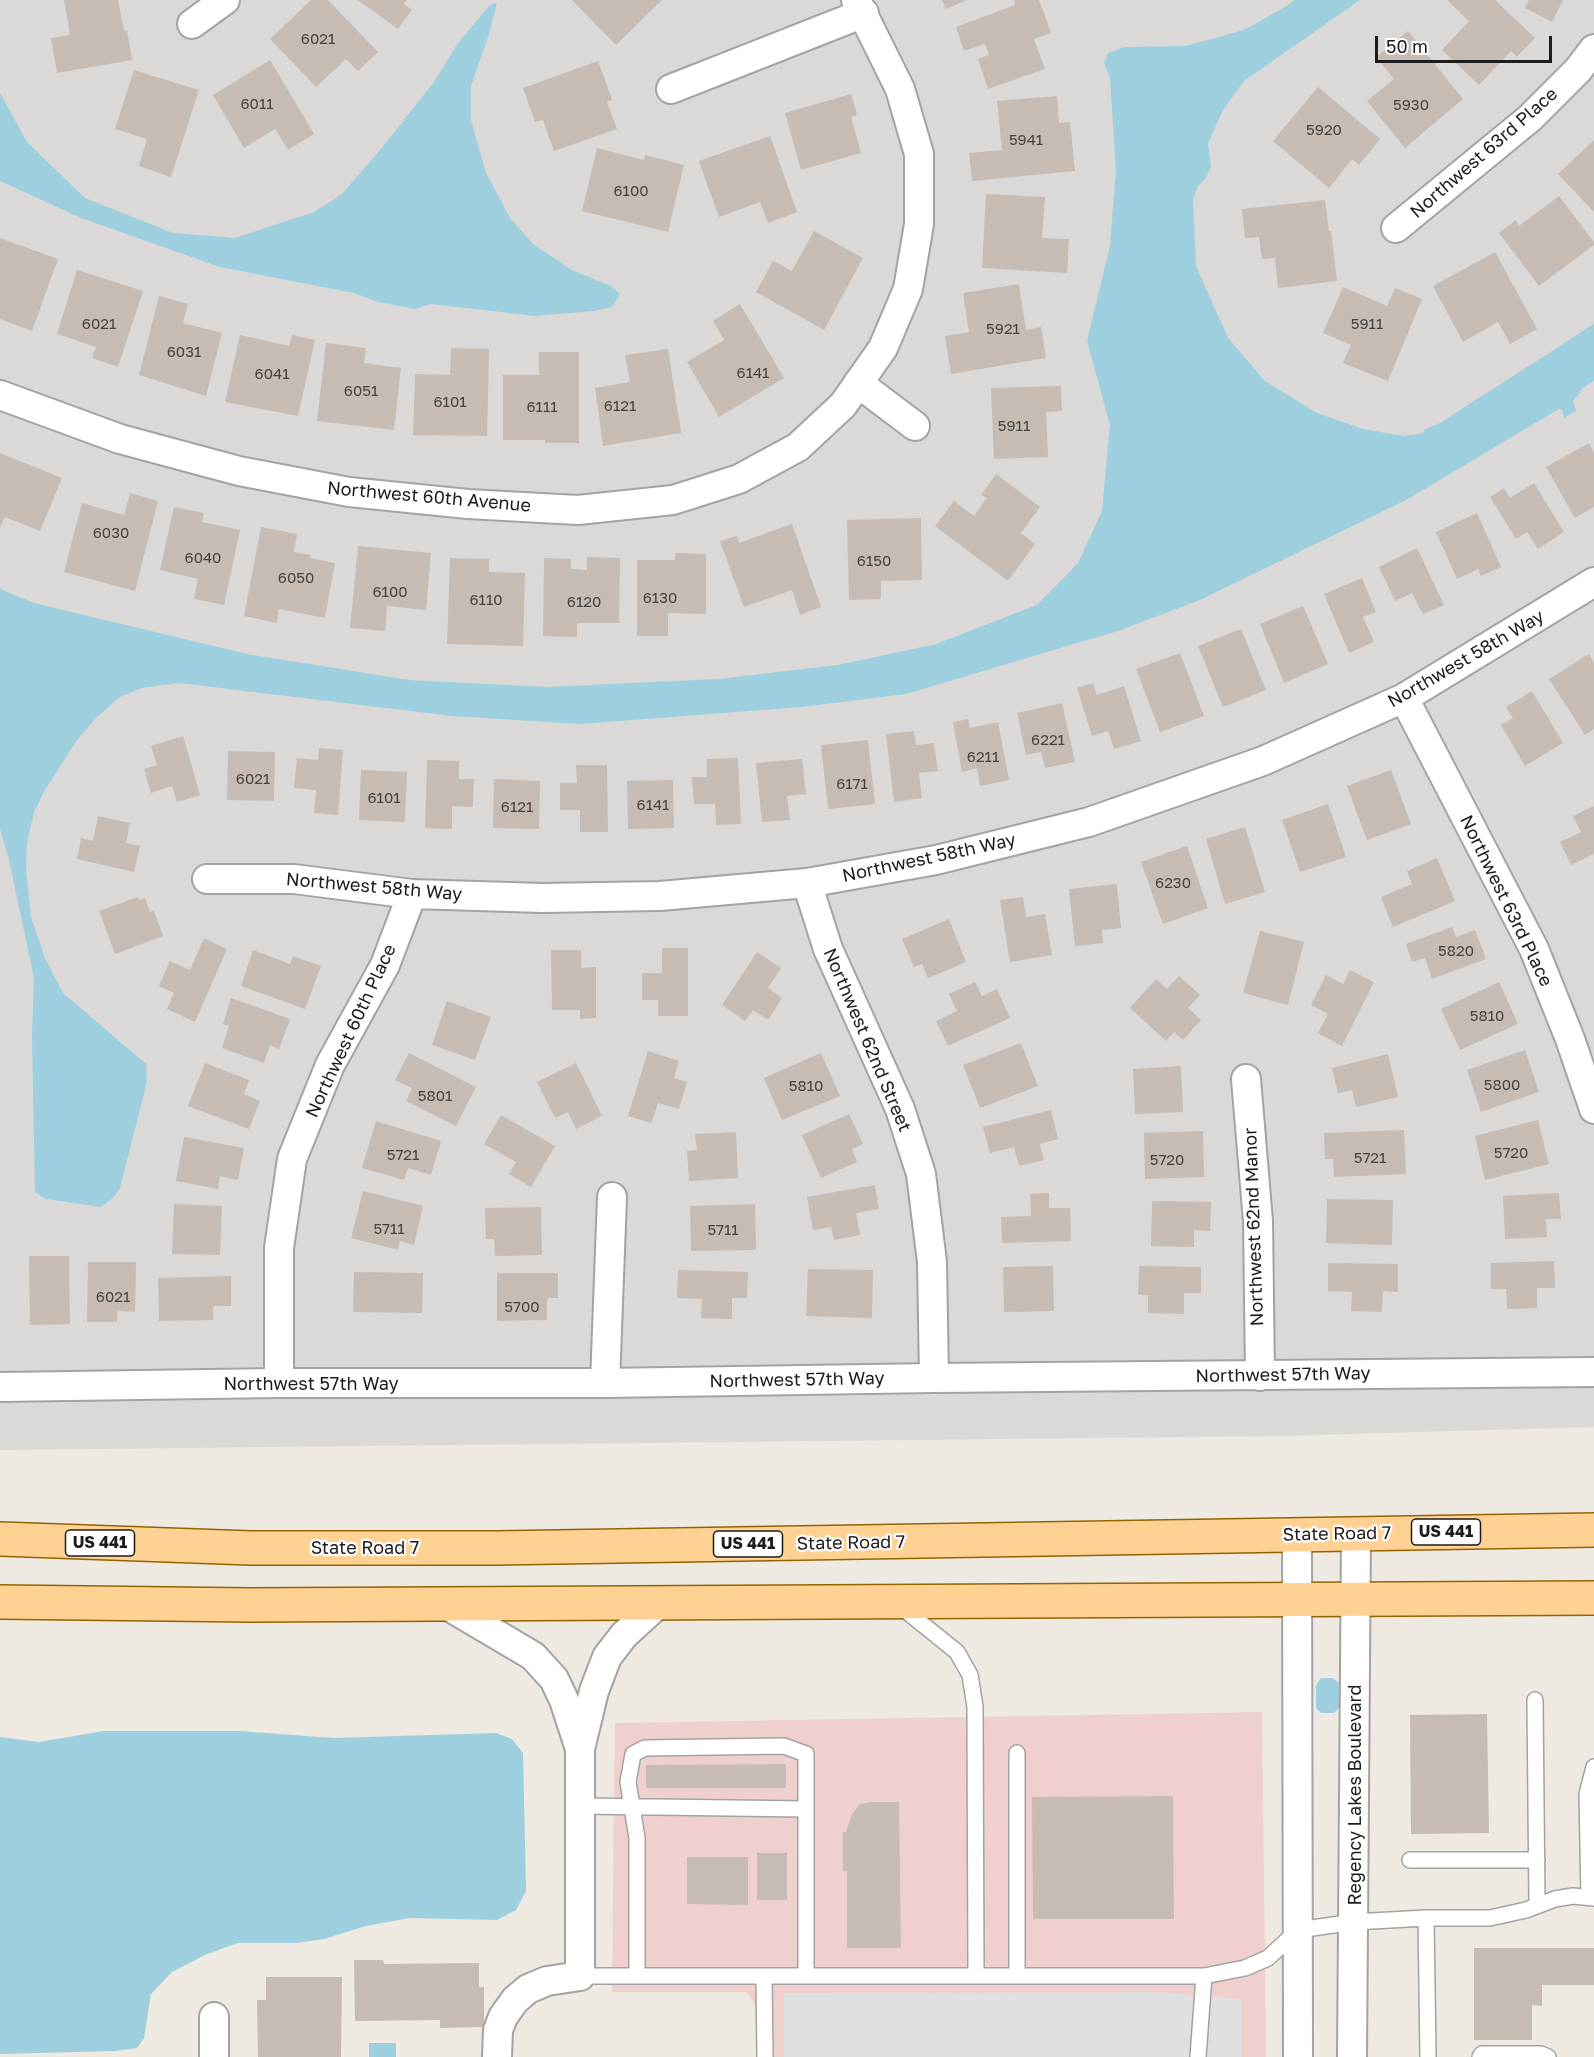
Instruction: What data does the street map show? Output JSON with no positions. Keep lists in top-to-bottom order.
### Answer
{
  "streets": {
    "main road": ["US 441", "State Road 7"],
    "street": [
      "Northwest 63rd Place",
      "Northwest 60th Avenue",
      "Northwest 58th Way",
      "Northwest 60th Place",
      "Northwest 62nd Street",
      "Northwest 62nd Manor",
      "Northwest 57th Way",
      "Regency Lakes Boulevard"
    ]
  },
  "crossings": [
    ["Northwest 63rd Place", "Northwest 58th Way"],
    ["Northwest 58th Way", "Northwest 60th Place"],
    ["Northwest 58th Way", "Northwest 62nd Street"],
    ["Northwest 60th Place", "Northwest 57th Way"],
    ["Northwest 62nd Street", "Northwest 57th Way"],
    ["Northwest 62nd Manor", "Northwest 57th Way"],
    ["State Road 7", "Regency Lakes Boulevard"]
  ],
  "house_numbers": [
    "6021",
    "6011",
    "5930",
    "5920",
    "5941",
    "6100",
    "6021",
    "5911",
    "5921",
    "6031",
    "6141",
    "6041",
    "6051",
    "6101",
    "6121",
    "6111",
    "5911",
    "6030",
    "6040",
    "6150",
    "6050",
    "6100",
    "6130",
    "6110",
    "6120",
    "6221",
    "6211",
    "6021",
    "6171",
    "6101",
    "6141",
    "6121",
    "6230",
    "5820",
    "5810",
    "5800",
    "5810",
    "5801",
    "5720",
    "5721",
    "5721",
    "5720",
    "5711",
    "5711",
    "6021",
    "5700"
  ],
  "scale_bar": "50 m"
}
